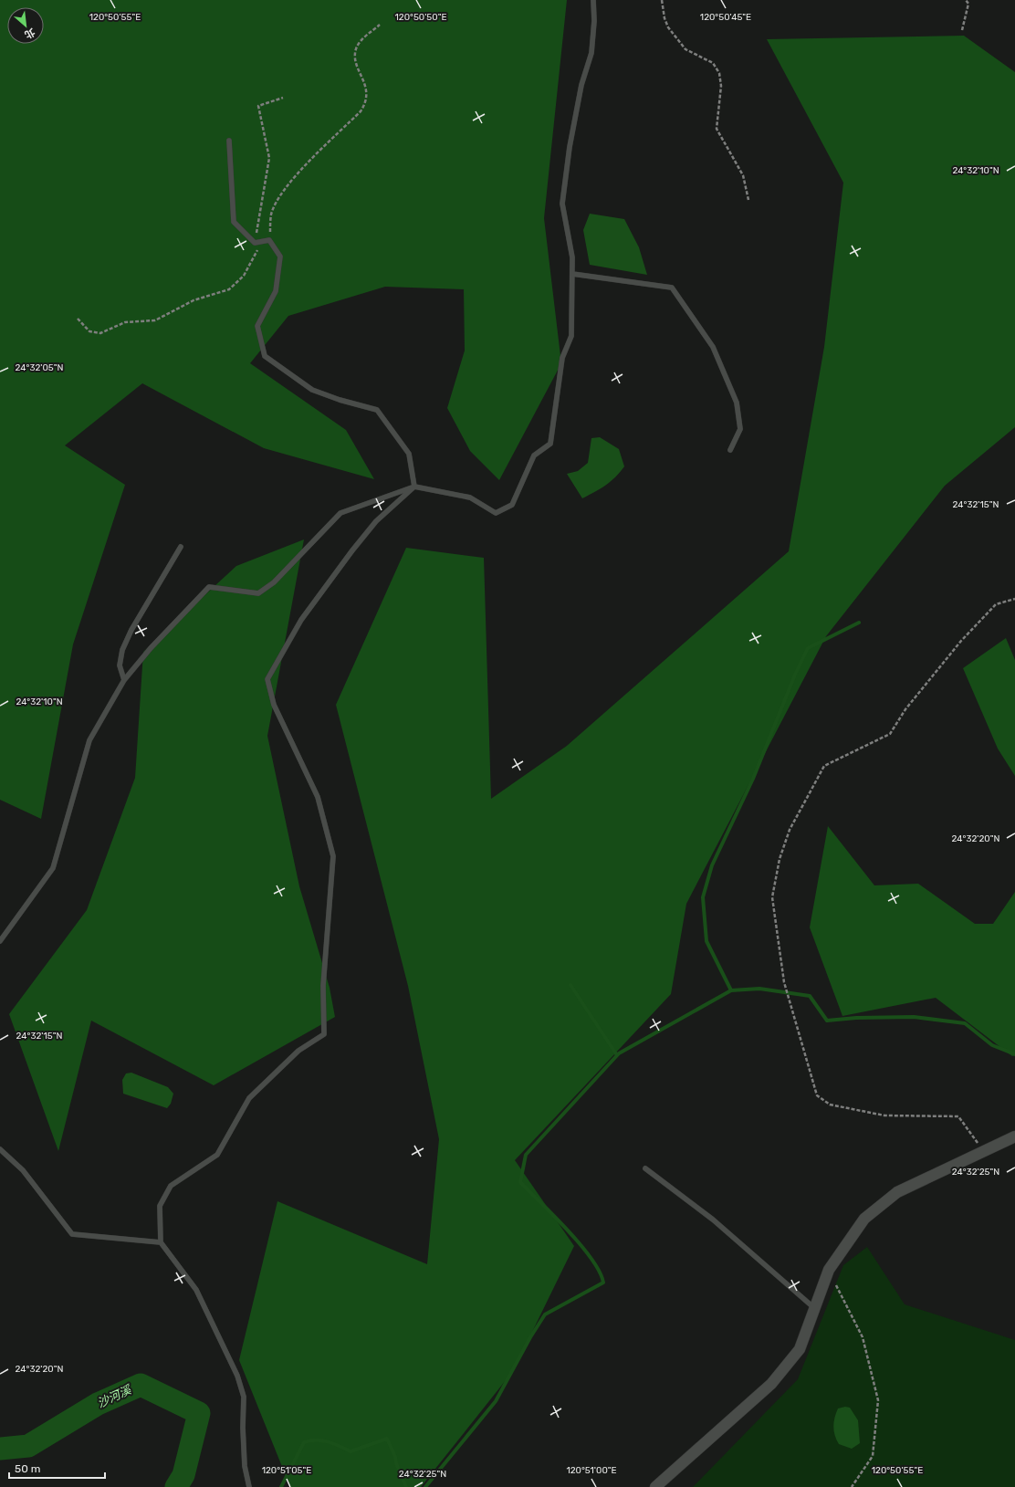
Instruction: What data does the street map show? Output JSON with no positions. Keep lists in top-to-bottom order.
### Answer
{
  "water": ["沙河溪"],
  "scale_bar": "50 m",
  "north": "bottom right",
  "coordinates": [
    "120°50'55\"E",
    "120°50'50\"E",
    "120°50'45\"E",
    "24°32'10\"N",
    "24°32'05\"N",
    "24°32'15\"N",
    "24°32'20\"N",
    "24°32'25\"N",
    "120°51'05\"E",
    "120°51'00\"E"
  ]
}
